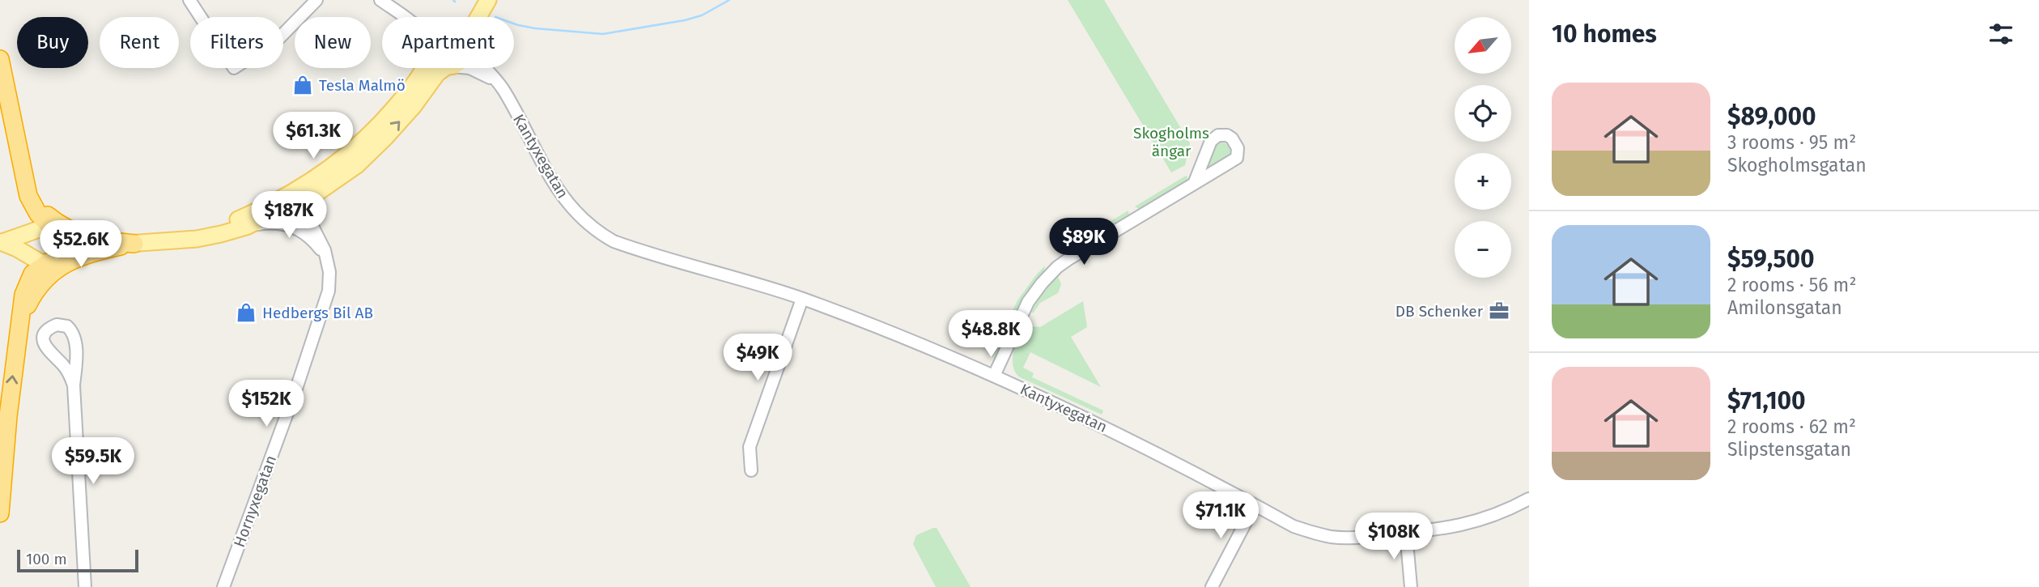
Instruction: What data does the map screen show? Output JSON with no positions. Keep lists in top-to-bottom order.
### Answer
{
  "streets": {
    "street": ["Kantyxegatan", "Hornyxegatan"]
  },
  "parks": ["Skogholms ängar"],
  "places": {
    "shop": ["Tesla Malmö", "Hedbergs Bil AB"],
    "office": ["DB Schenker"]
  },
  "scale_bar": "100 m",
  "north": "bottom left",
  "page": {
    "heading": "10 homes",
    "map_buttons": ["+", "−"],
    "chip": [
      "Buy",
      "Rent",
      "Filters",
      "New",
      "Apartment"
    ],
    "list": [
      {
        "name": "$89,000",
        "note": "3 rooms · 95 m² · Skogholmsgatan"
      },
      {
        "name": "$59,500",
        "note": "2 rooms · 56 m² · Amilonsgatan"
      },
      {
        "name": "$71,100",
        "note": "2 rooms · 62 m² · Slipstensgatan"
      }
    ],
    "price": [
      "$61.3K",
      "$187K",
      "$89K",
      "$52.6K",
      "$48.8K",
      "$49K",
      "$152K",
      "$59.5K",
      "$71.1K",
      "$108K"
    ],
    "scale": "100 m"
  }
}
